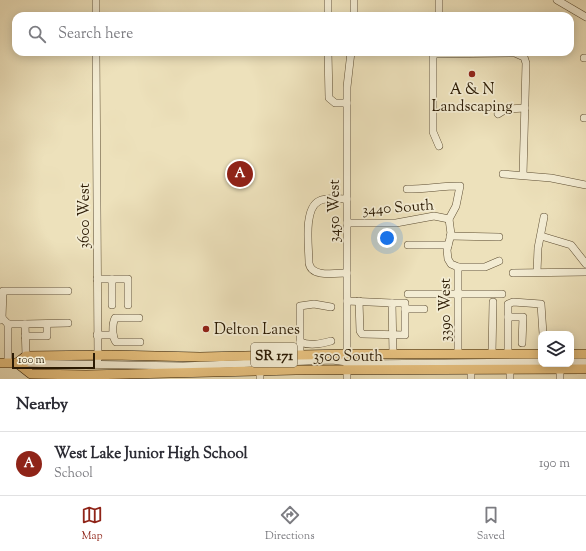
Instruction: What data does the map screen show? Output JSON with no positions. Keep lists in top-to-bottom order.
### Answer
{
  "streets": {
    "main road": ["SR 171", "3500 South"],
    "street": [
      "3440 South",
      "3450 West",
      "3600 West",
      "3390 West"
    ]
  },
  "crossings": [
    ["3440 South", "3450 West"],
    ["3450 West", "3500 South"],
    ["3600 West", "3500 South"],
    ["3390 West", "3500 South"]
  ],
  "places": ["A & N Landscaping", "Delton Lanes"],
  "scale_bar": "100 m",
  "page": {
    "search": "Search here",
    "pins": "A",
    "scale": "100 m",
    "heading": "Nearby",
    "list": [
      {
        "mark": "A",
        "name": "West Lake Junior High School",
        "note": "School",
        "value": "190 m"
      }
    ],
    "nav": ["Map", "Directions", "Saved"]
  }
}
